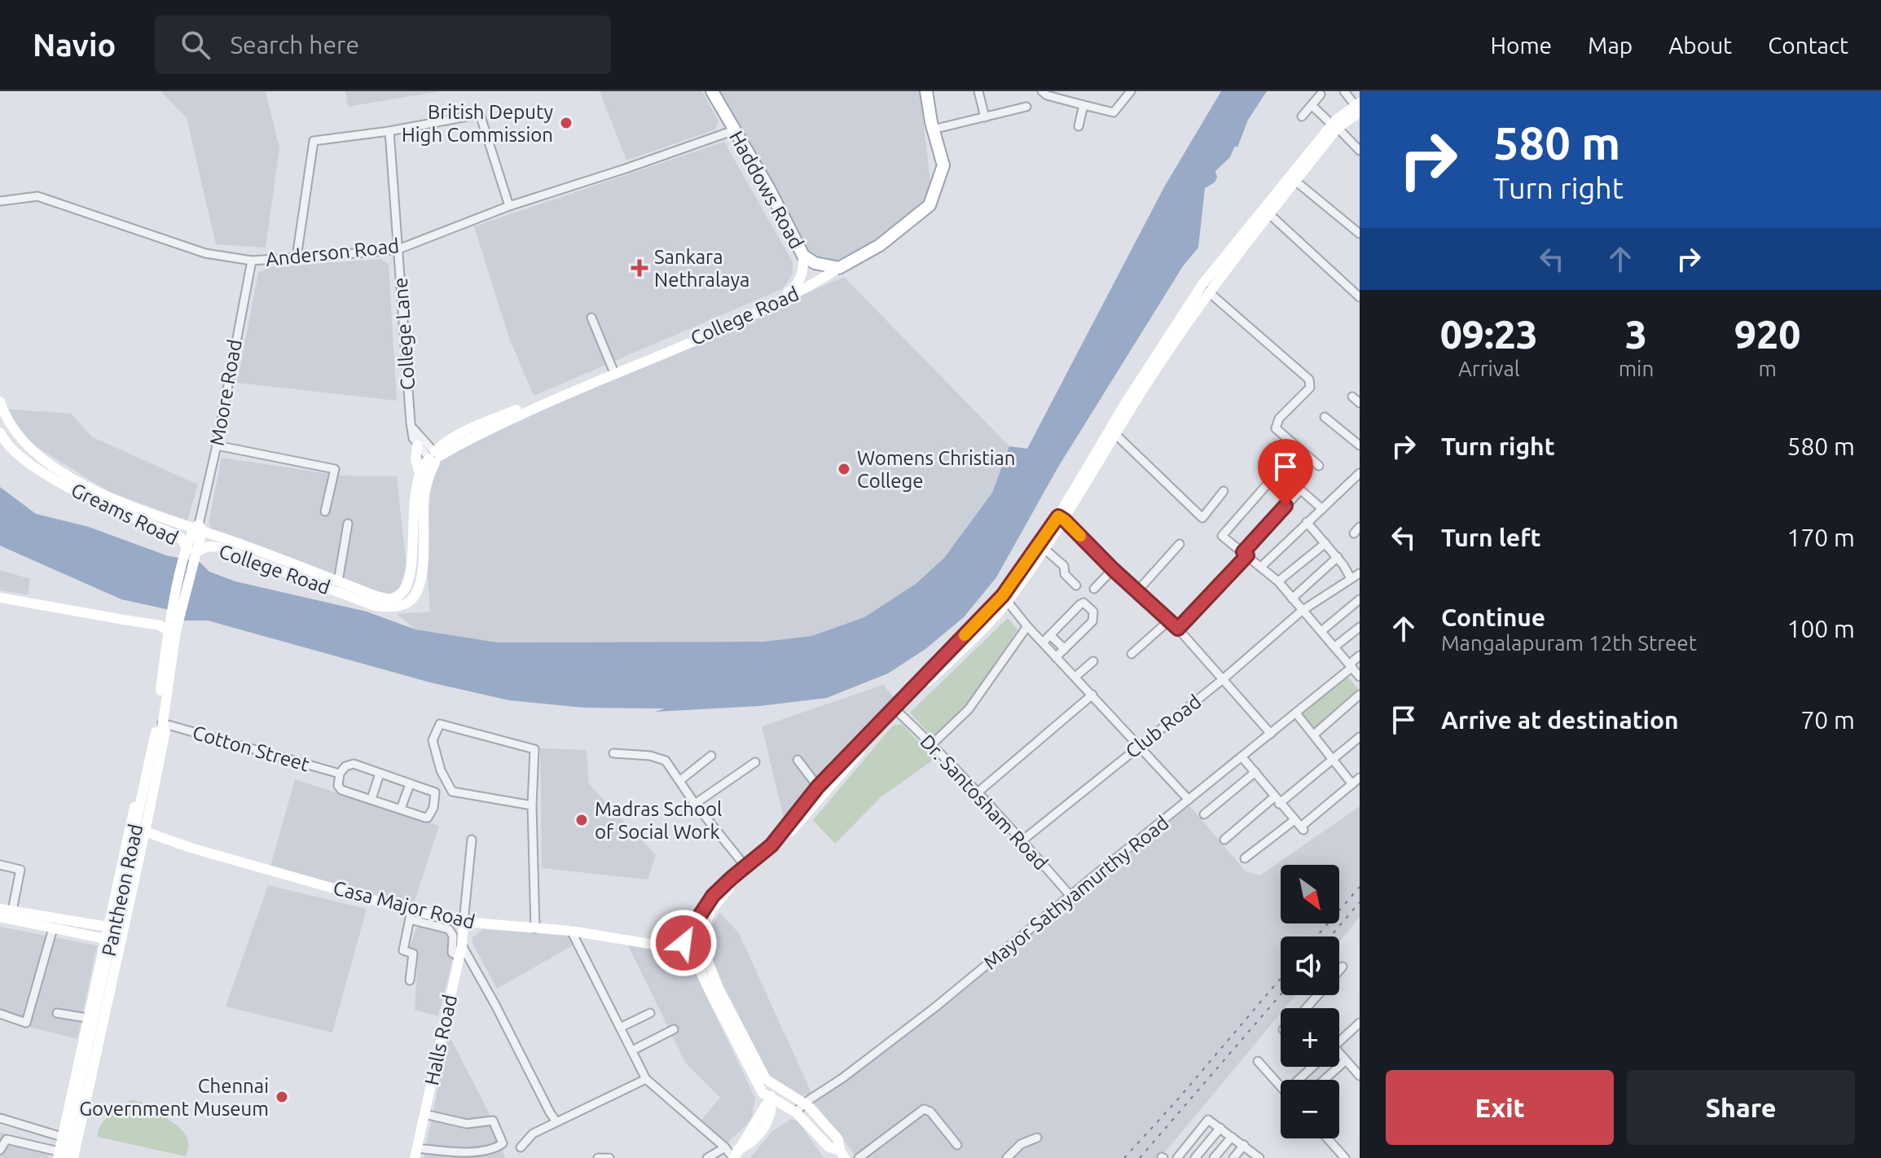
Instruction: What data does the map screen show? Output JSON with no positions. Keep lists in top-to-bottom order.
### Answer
{
  "streets": {
    "main road": [
      "Haddows Road",
      "College Road",
      "Greams Road",
      "Pantheon Road",
      "Casa Major Road",
      "Halls Road"
    ],
    "street": [
      "Anderson Road",
      "College Lane",
      "Moore Road",
      "Club Road",
      "Cotton Street",
      "Dr. Santosham Road",
      "Mayor Sathyamurthy Road"
    ]
  },
  "crossings": [
    ["Haddows Road", "Anderson Road"],
    ["Haddows Road", "College Road"],
    ["Anderson Road", "College Lane"],
    ["Anderson Road", "Moore Road"],
    ["College Road", "Moore Road"],
    ["College Road", "Greams Road"],
    ["Moore Road", "Greams Road"],
    ["Club Road", "Dr. Santosham Road"],
    ["Cotton Street", "Pantheon Road"],
    ["Dr. Santosham Road", "Mayor Sathyamurthy Road"],
    ["Casa Major Road", "Halls Road"]
  ],
  "places": {
    "other": [
      "British Deputy High Commission",
      "Womens Christian College",
      "Madras School of Social Work",
      "Chennai Government Museum"
    ],
    "health": ["Sankara Nethralaya"]
  },
  "north": "bottom right",
  "page": {
    "header": "Navio",
    "search": "Search here",
    "nav": [
      "Home",
      "Map",
      "About",
      "Contact"
    ],
    "turn": ["580 m", "Turn right"],
    "eta": [
      "09:23",
      "Arrival",
      "3",
      "min",
      "920",
      "m"
    ],
    "list": [
      {
        "name": "Turn right",
        "value": "580 m"
      },
      {
        "name": "Turn left",
        "value": "170 m"
      },
      {
        "name": "Continue",
        "note": "Mangalapuram 12th Street",
        "value": "100 m"
      },
      {
        "name": "Arrive at destination",
        "value": "70 m"
      }
    ],
    "map_buttons": ["+", "−"],
    "buttons": ["Exit", "Share"]
  }
}
